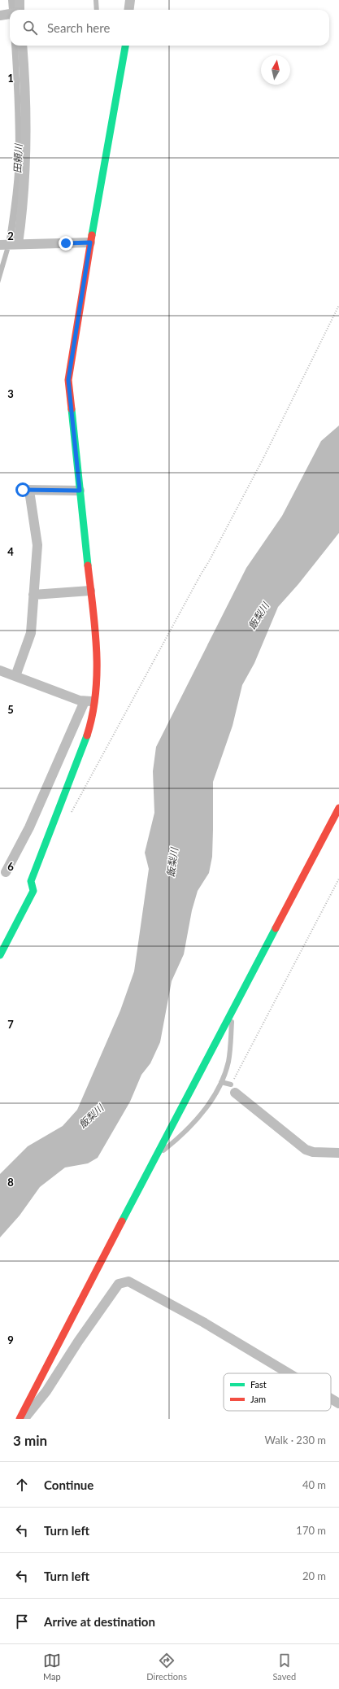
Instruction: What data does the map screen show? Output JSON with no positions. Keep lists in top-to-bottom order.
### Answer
{
  "water": ["田頼川", "飯梨川"],
  "legend": ["Fast", "Jam"],
  "north": "top",
  "page": {
    "search": "Search here",
    "heading": ["3 min", "Walk · 230 m"],
    "list": [
      ["Continue", "40 m"],
      ["Turn left", "170 m"],
      ["Turn left", "20 m"],
      "Arrive at destination"
    ],
    "nav": ["Map", "Directions", "Saved"]
  },
  "grid": {
    "rows": [
      "1",
      "2",
      "3",
      "4",
      "5",
      "6",
      "7",
      "8",
      "9"
    ]
  }
}
